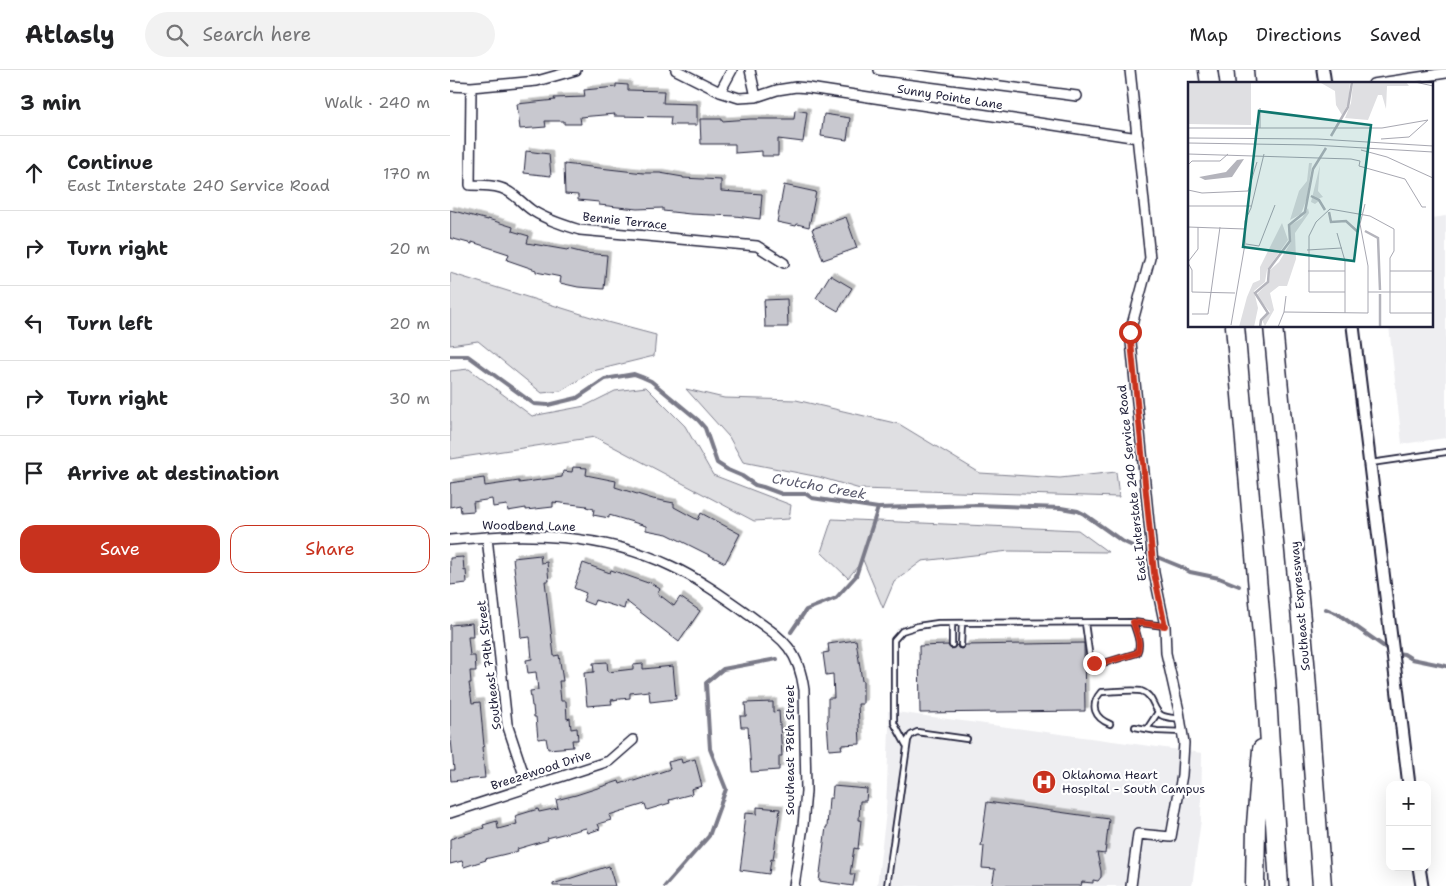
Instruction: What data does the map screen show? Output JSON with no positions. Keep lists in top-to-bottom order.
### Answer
{
  "streets": {
    "highway": ["Southeast Expressway"],
    "street": [
      "Sunny Pointe Lane",
      "Bennie Terrace",
      "East Interstate 240 Service Road",
      "Woodbend Lane",
      "Southeast 79th Street",
      "Southeast 78th Street",
      "Breezewood Drive"
    ]
  },
  "crossings": [
    ["Sunny Pointe Lane", "East Interstate 240 Service Road"],
    ["Woodbend Lane", "Southeast 79th Street"],
    ["Woodbend Lane", "Southeast 78th Street"],
    ["Southeast 79th Street", "Breezewood Drive"]
  ],
  "water": ["Crutcho Creek"],
  "places": {
    "hospital": ["Oklahoma Heart Hospital - South Campus"]
  },
  "page": {
    "header": "Atlasly",
    "search": "Search here",
    "nav": ["Map", "Directions", "Saved"],
    "heading": ["3 min", "Walk · 240 m"],
    "list": [
      ["Continue", "East Interstate 240 Service Road", "170 m"],
      ["Turn right", "20 m"],
      ["Turn left", "20 m"],
      ["Turn right", "30 m"],
      "Arrive at destination"
    ],
    "buttons": ["Save", "Share"],
    "map_buttons": ["+", "−"]
  }
}
